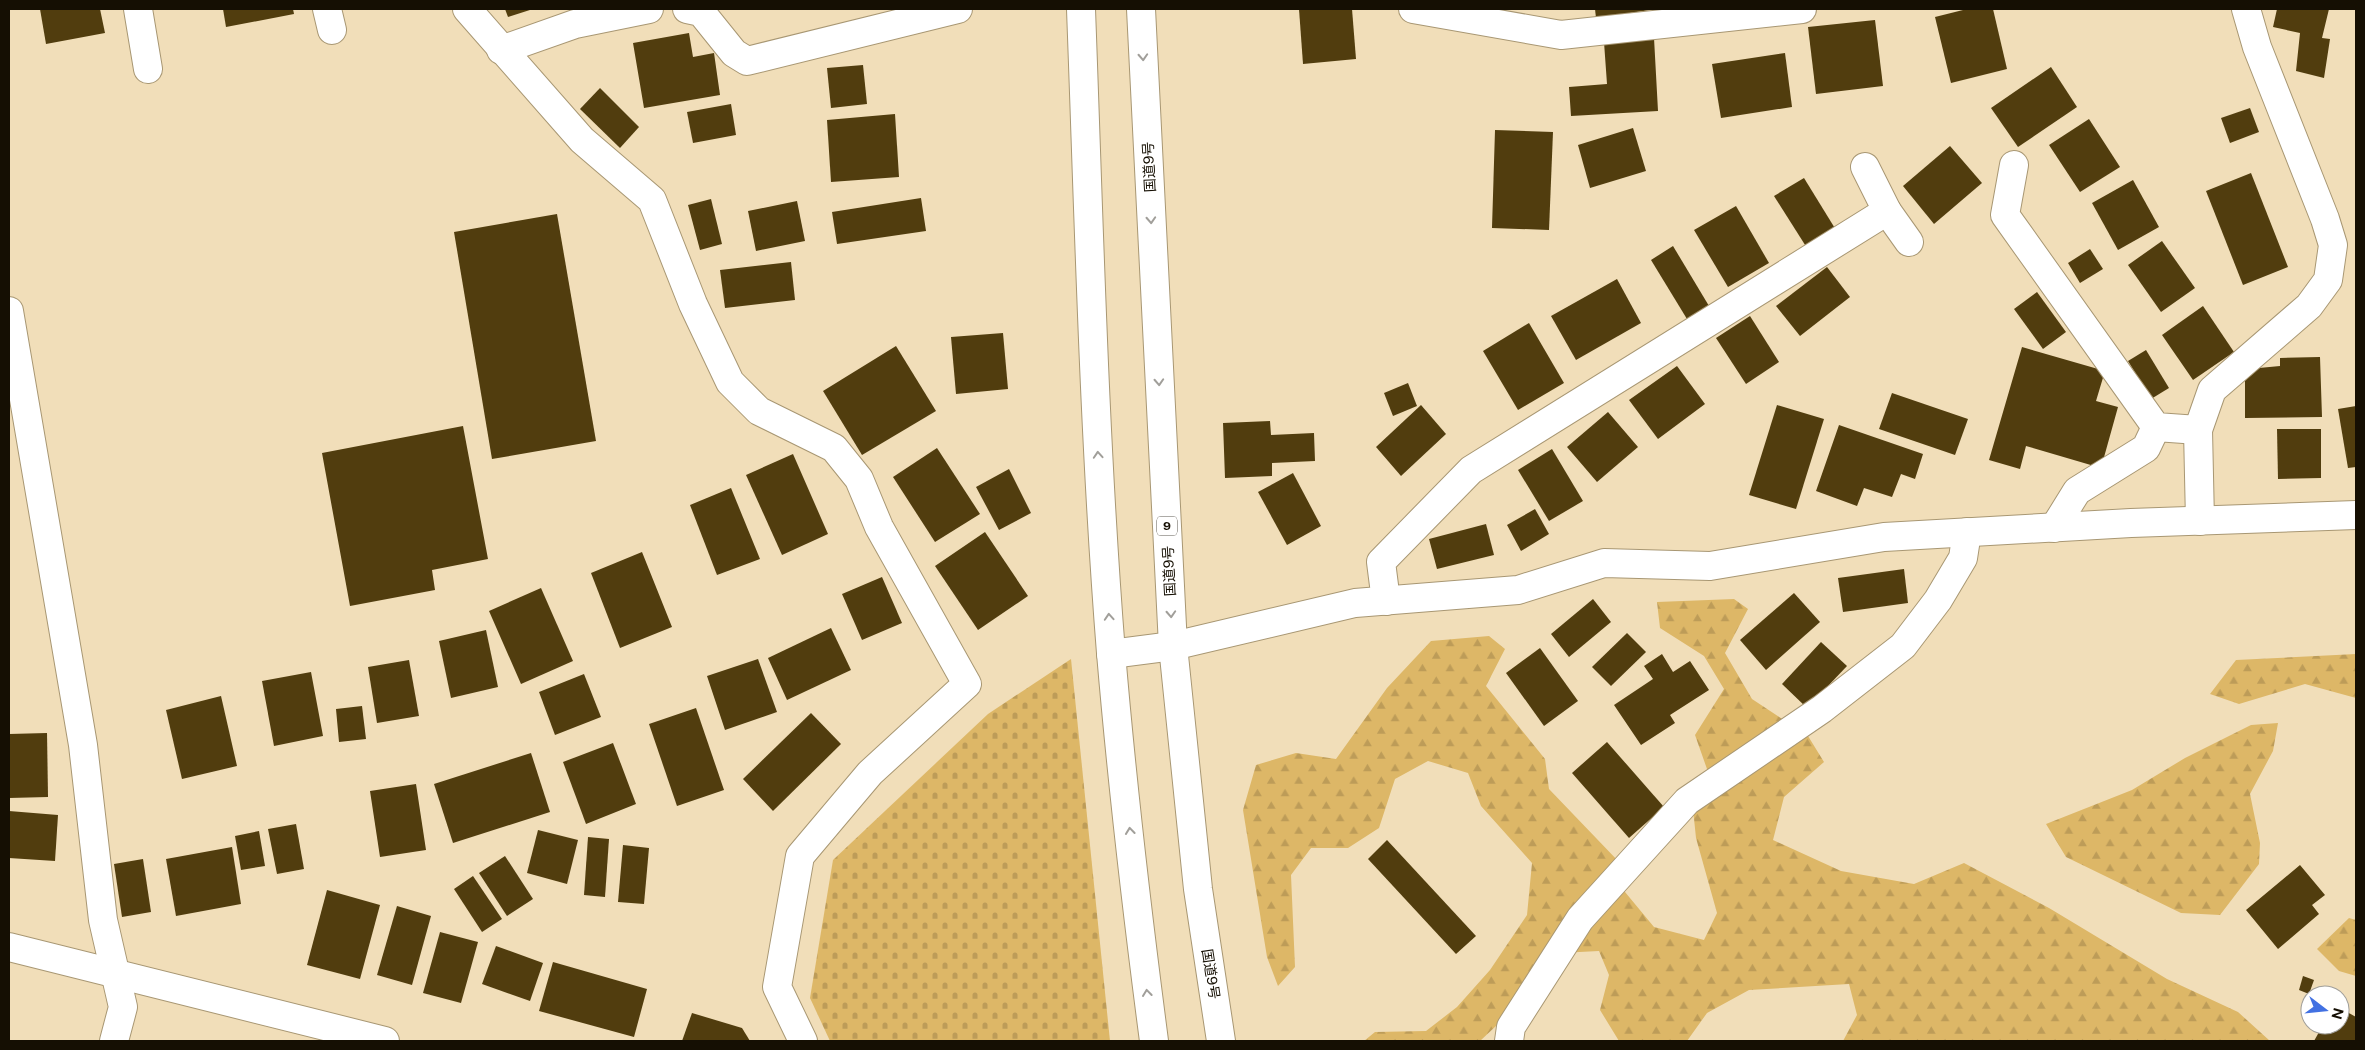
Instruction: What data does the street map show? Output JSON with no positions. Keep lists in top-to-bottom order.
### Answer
{
  "streets": {
    "main road": ["国道9号", "9"]
  },
  "north": "right"
}
